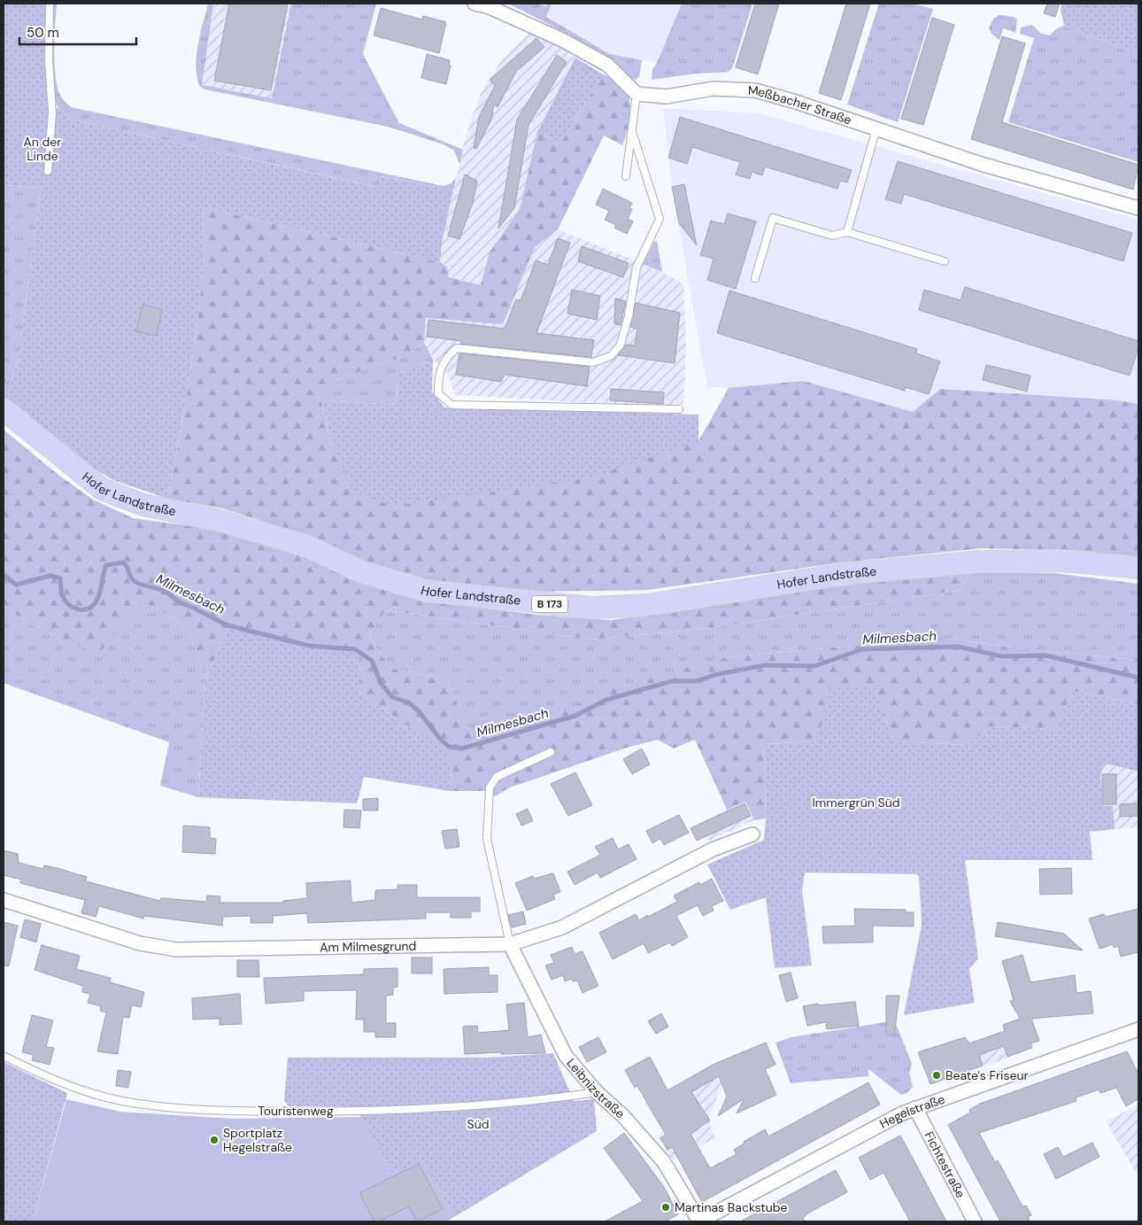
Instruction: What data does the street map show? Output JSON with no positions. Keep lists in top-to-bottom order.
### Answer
{
  "streets": {
    "main road": ["Hofer Landstraße", "B 173"],
    "street": [
      "Meßbacher Straße",
      "Am Milmesgrund",
      "Leibnizstraße",
      "Hegelstraße",
      "Fichtestraße"
    ],
    "lane": ["Touristenweg"]
  },
  "crossings": [
    ["Am Milmesgrund", "Leibnizstraße"],
    ["Leibnizstraße", "Touristenweg"],
    ["Leibnizstraße", "Hegelstraße"],
    ["Hegelstraße", "Fichtestraße"]
  ],
  "water": ["Milmesbach"],
  "parks": ["An der Linde", "Immergrün Süd", "Süd"],
  "places": ["Beate's Friseur", "Sportplatz Hegelstraße", "Martinas Backstube"],
  "scale_bar": "50 m"
}
